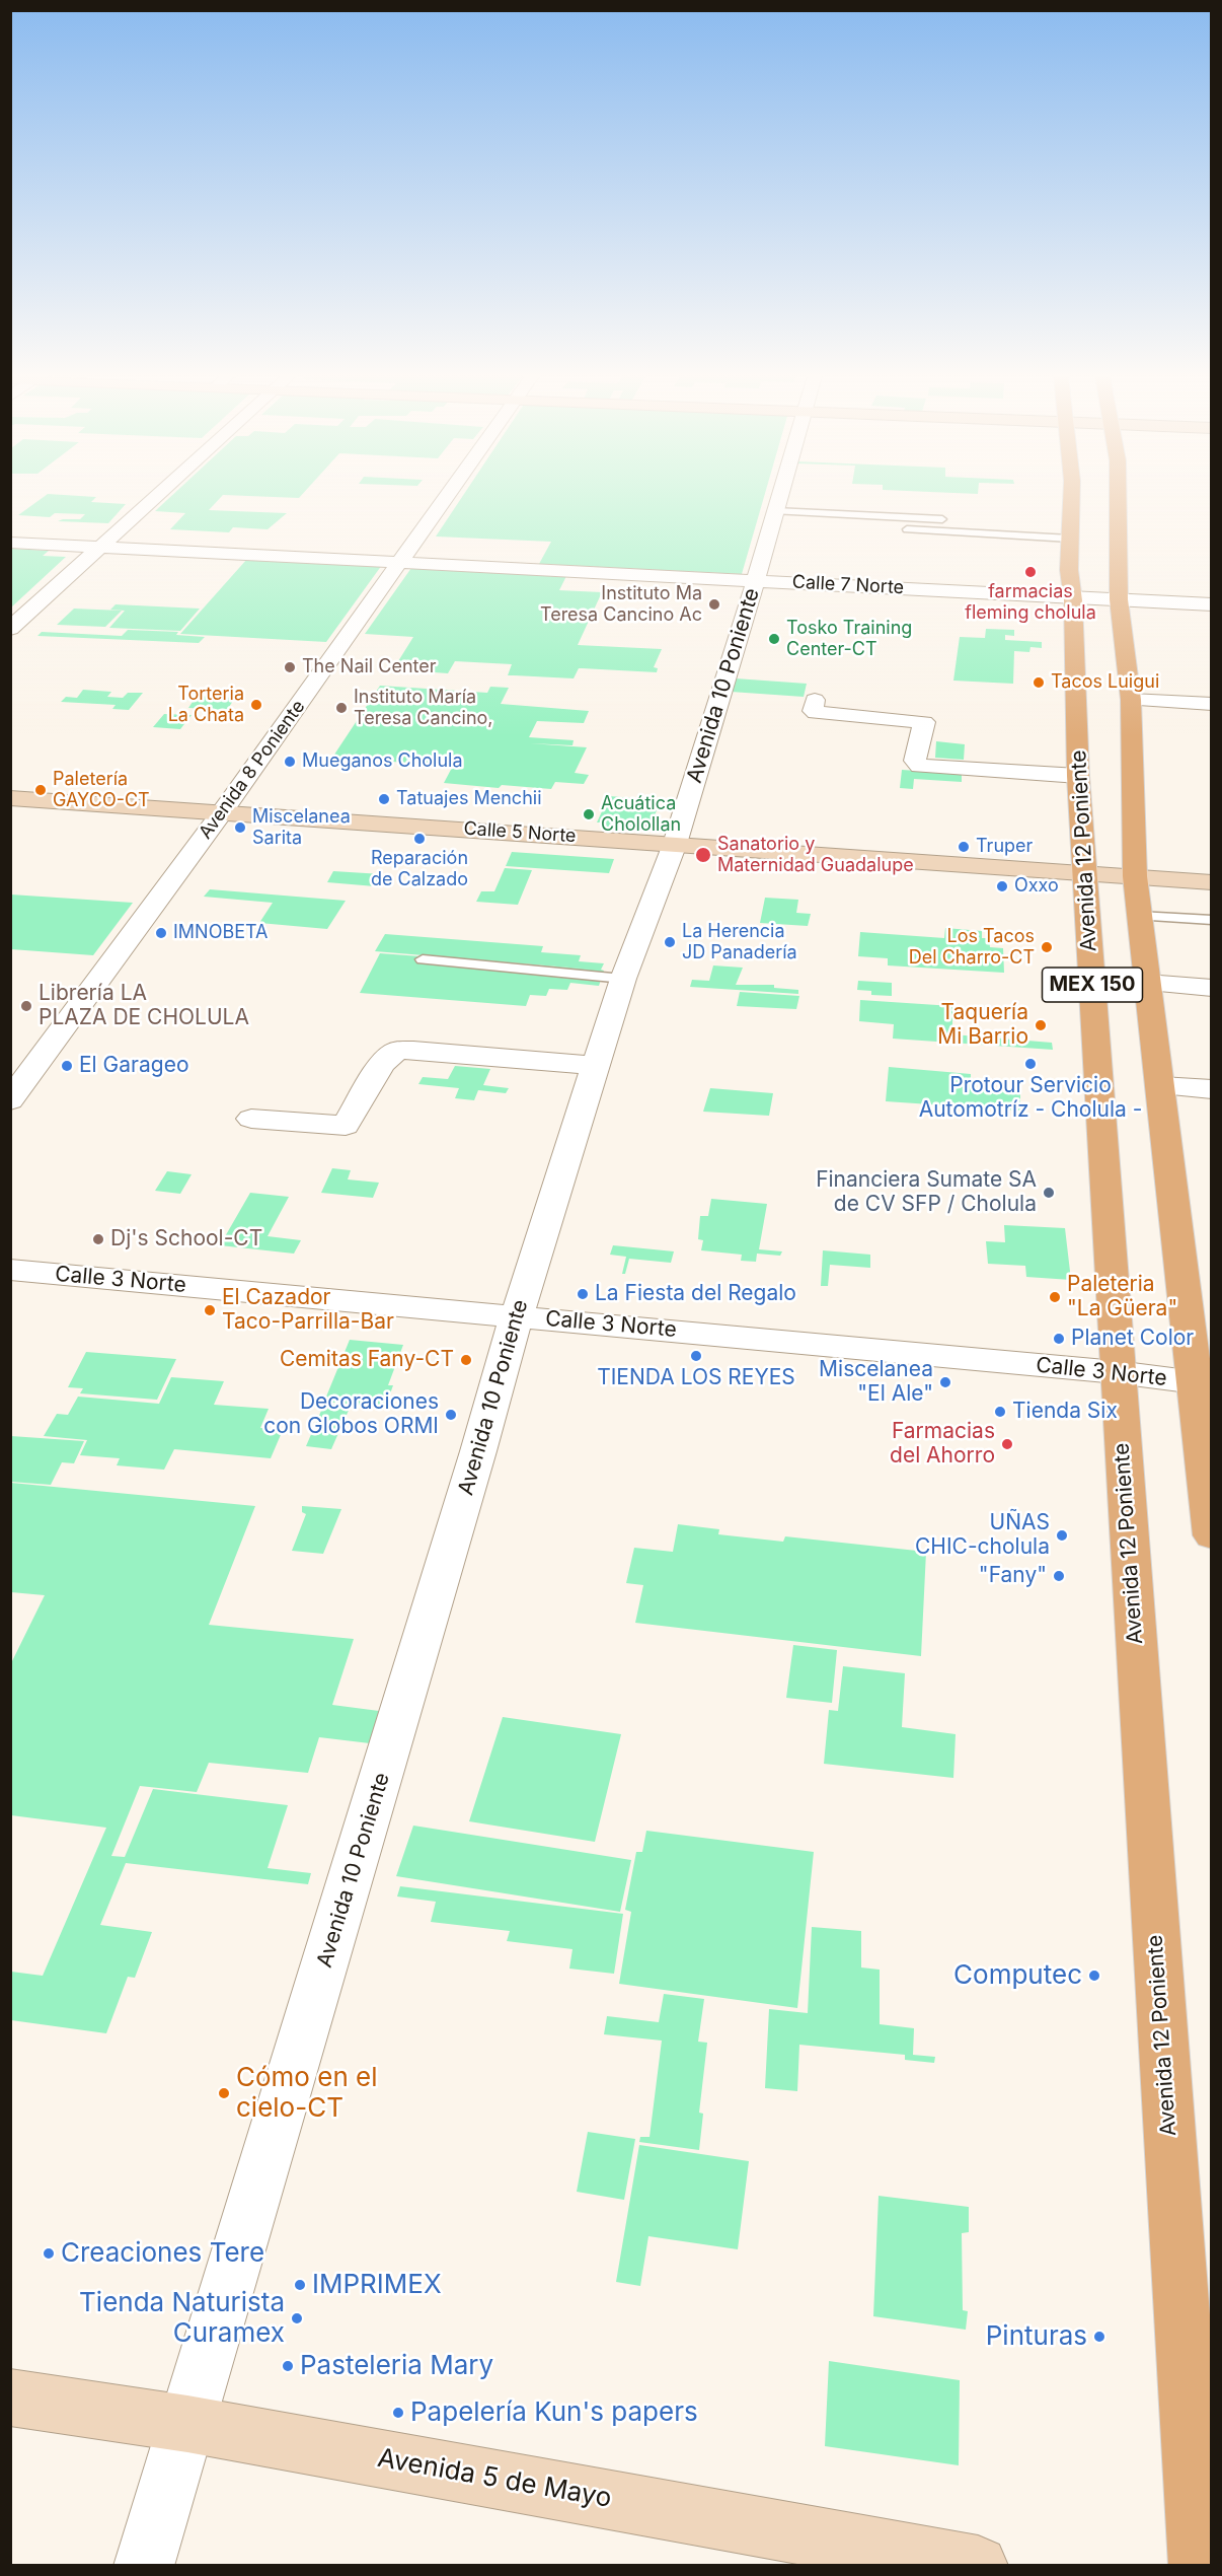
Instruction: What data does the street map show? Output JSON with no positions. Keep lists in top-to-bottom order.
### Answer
{
  "streets": {
    "main road": ["Avenida 12 Poniente", "MEX 150"],
    "street": [
      "Calle 7 Norte",
      "Avenida 10 Poniente",
      "Avenida 8 Poniente",
      "Calle 5 Norte",
      "Calle 3 Norte",
      "Avenida 5 de Mayo"
    ]
  },
  "crossings": [
    ["Calle 7 Norte", "Avenida 10 Poniente"],
    ["Calle 7 Norte", "Avenida 8 Poniente"],
    ["Calle 7 Norte", "Avenida 12 Poniente"],
    ["Avenida 10 Poniente", "Calle 5 Norte"],
    ["Avenida 10 Poniente", "Calle 3 Norte"],
    ["Avenida 10 Poniente", "Avenida 5 de Mayo"],
    ["Avenida 8 Poniente", "Calle 5 Norte"],
    ["Calle 5 Norte", "Avenida 12 Poniente"],
    ["Avenida 12 Poniente", "Calle 3 Norte"]
  ],
  "places": [
    "farmacias fleming cholula",
    "Instituto Ma Teresa Cancino Ac",
    "Tosko Training Center-CT",
    "The Nail Center",
    "Tacos Luigui",
    "Torteria La Chata",
    "Instituto María Teresa Cancino,",
    "Mueganos Cholula",
    "Paletería GAYCO-CT",
    "Tatuajes Menchii",
    "Acuática Cholollan",
    "Miscelanea Sarita",
    "Reparación de Calzado",
    "Truper",
    "Sanatorio y Maternidad Guadalupe",
    "Oxxo",
    "IMNOBETA",
    "La Herencia JD Panadería",
    "Los Tacos Del Charro-CT",
    "Librería LA PLAZA DE CHOLULA",
    "Taquería Mi Barrio",
    "Protour Servicio Automotríz - Cholula -",
    "El Garageo",
    "Financiera Sumate SA de CV SFP / Cholula",
    "Dj's School-CT",
    "La Fiesta del Regalo",
    "Paleteria \"La Güera\"",
    "El Cazador Taco-Parrilla-Bar",
    "Planet Color",
    "TIENDA LOS REYES",
    "Cemitas Fany-CT",
    "Miscelanea \"El Ale\"",
    "Tienda Six",
    "Decoraciones con Globos ORMI",
    "Farmacias del Ahorro",
    "UÑAS CHIC-cholula",
    "\"Fany\"",
    "Computec",
    "Cómo en el cielo-CT",
    "Creaciones Tere",
    "IMPRIMEX",
    "Tienda Naturista Curamex",
    "Pinturas",
    "Pasteleria Mary",
    "Papelería Kun's papers"
  ]
}
